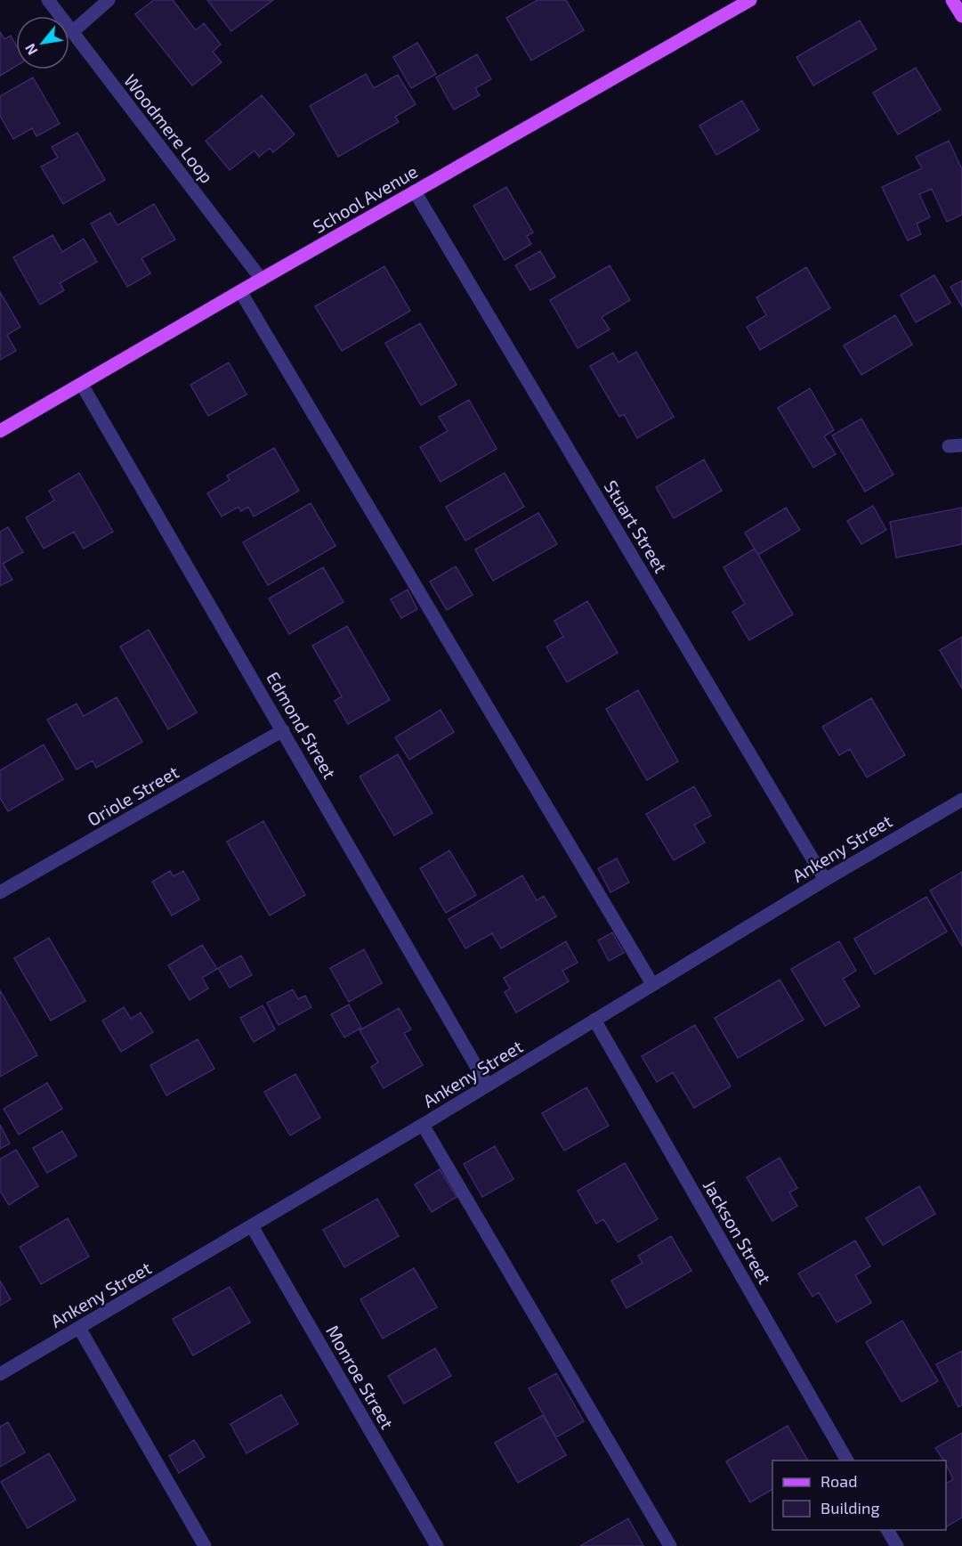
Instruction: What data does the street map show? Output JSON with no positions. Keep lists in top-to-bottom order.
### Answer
{
  "streets": {
    "main road": ["School Avenue"],
    "street": [
      "Woodmere Loop",
      "Stuart Street",
      "Edmond Street",
      "Oriole Street",
      "Ankeny Street",
      "Jackson Street",
      "Monroe Street"
    ]
  },
  "crossings": [
    ["Woodmere Loop", "School Avenue"],
    ["School Avenue", "Stuart Street"],
    ["School Avenue", "Edmond Street"],
    ["Stuart Street", "Ankeny Street"],
    ["Edmond Street", "Oriole Street"],
    ["Edmond Street", "Ankeny Street"],
    ["Ankeny Street", "Jackson Street"],
    ["Ankeny Street", "Monroe Street"]
  ],
  "legend": ["Road", "Building"],
  "north": "bottom left"
}
